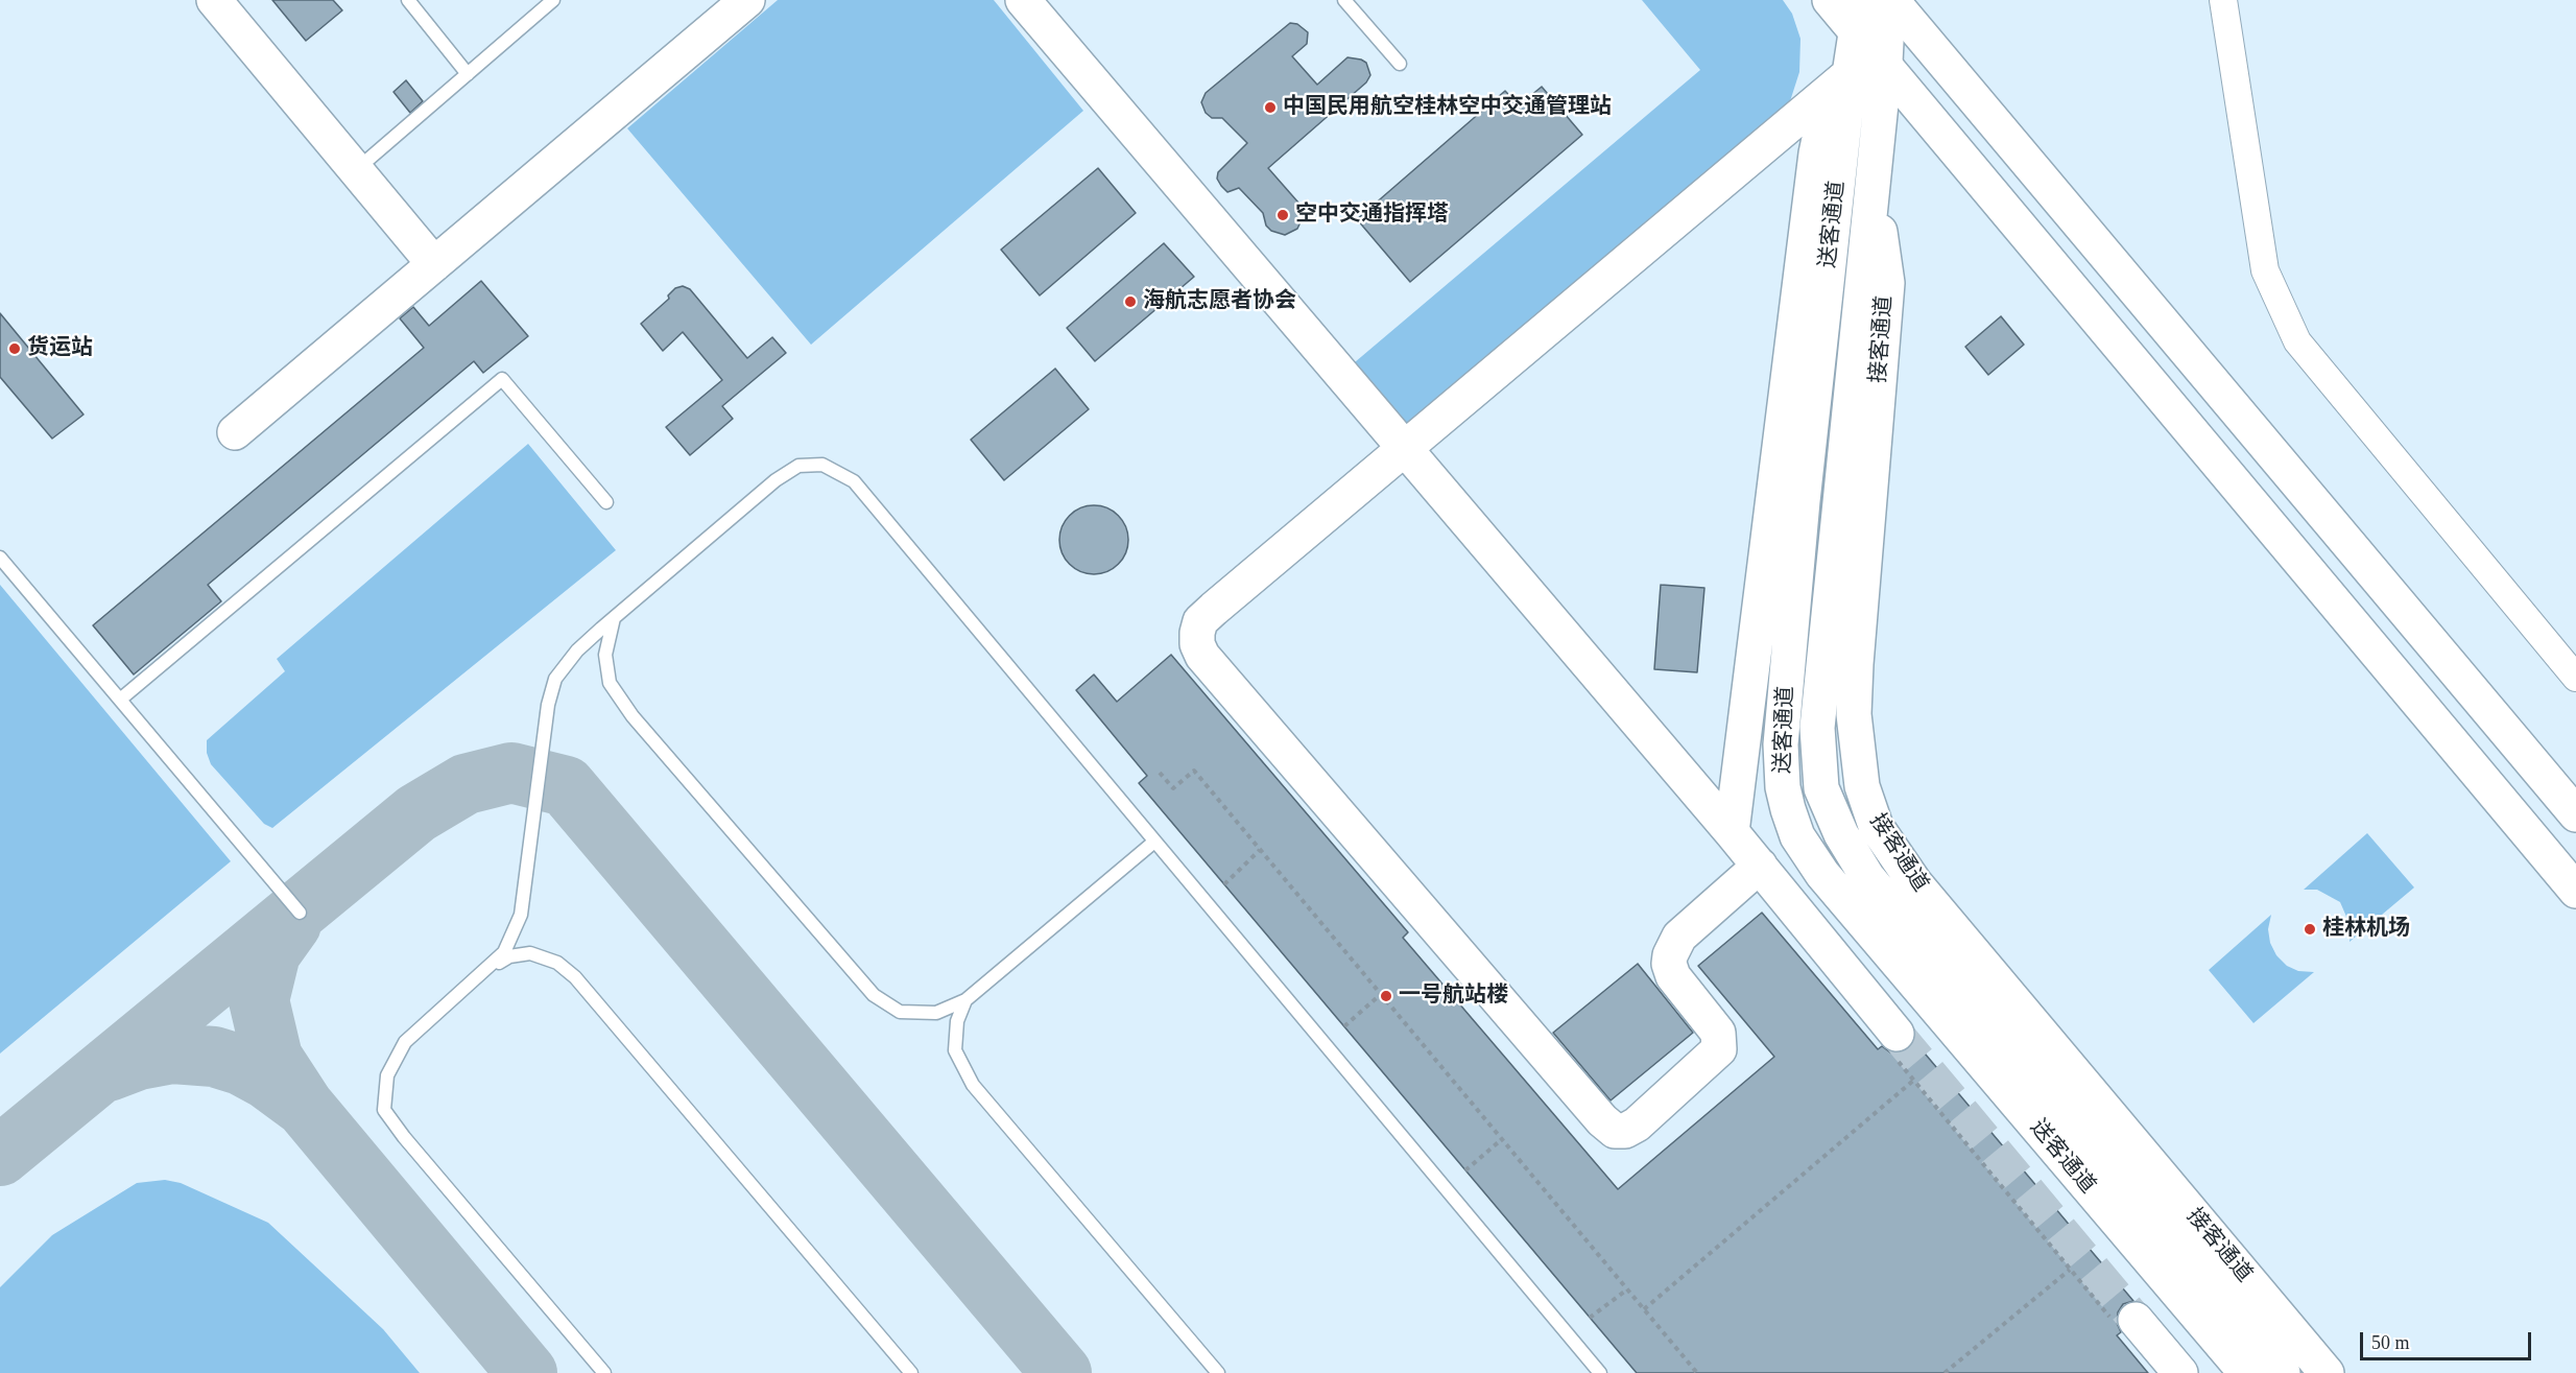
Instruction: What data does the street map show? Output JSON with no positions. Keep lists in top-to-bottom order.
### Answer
{
  "streets": {
    "main road": ["送客通道", "接客通道"]
  },
  "crossings": [
    ["送客通道", "接客通道"]
  ],
  "places": [
    "中国民用航空桂林空中交通管理站",
    "空中交通指挥塔",
    "海航志愿者协会",
    "货运站",
    "桂林机场",
    "一号航站楼"
  ],
  "scale_bar": "50 m"
}
